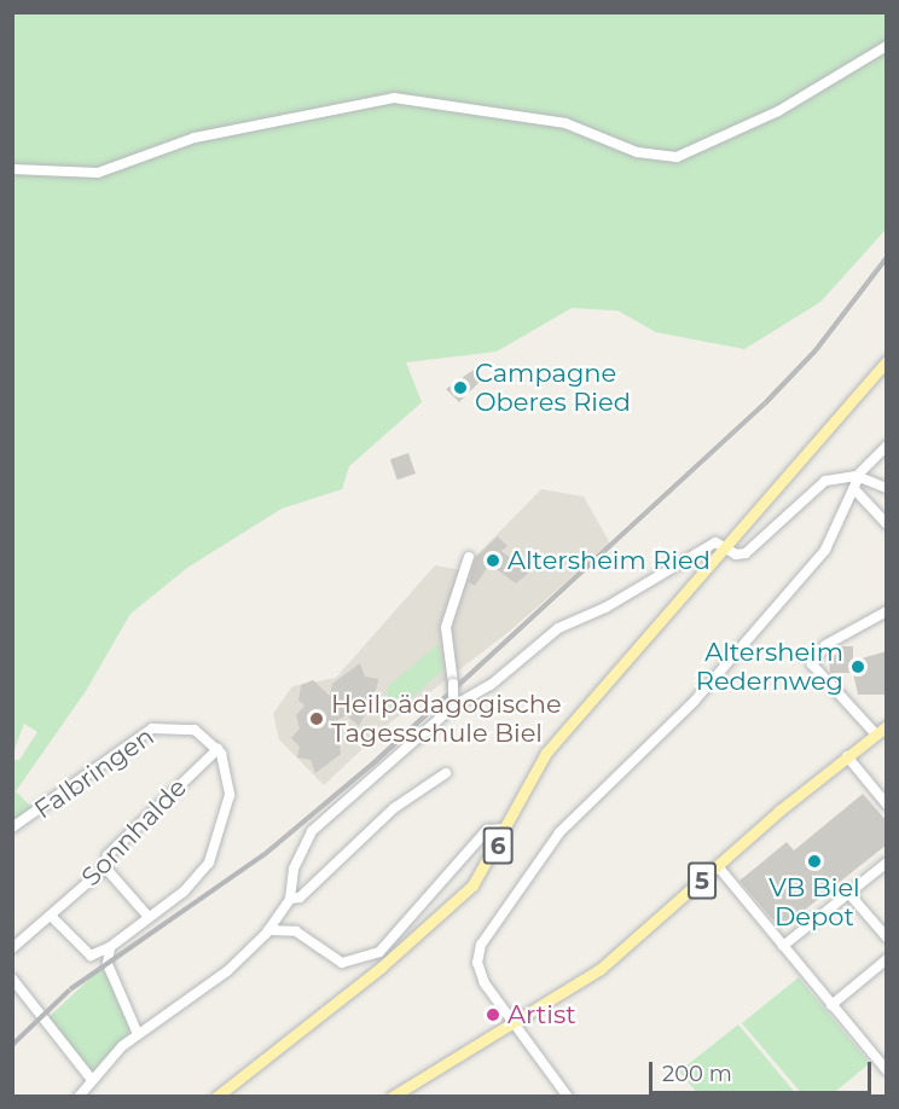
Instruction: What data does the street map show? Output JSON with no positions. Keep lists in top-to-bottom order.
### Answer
{
  "streets": {
    "main road": ["6", "5"],
    "street": ["Falbringen", "Sonnhalde"]
  },
  "crossings": [
    ["Falbringen", "Sonnhalde"]
  ],
  "places": [
    "Campagne Oberes Ried",
    "Altersheim Ried",
    "Altersheim Redernweg",
    "Heilpädagogische Tagesschule Biel",
    "VB Biel Depot",
    "Artist"
  ],
  "scale_bar": "200 m"
}
